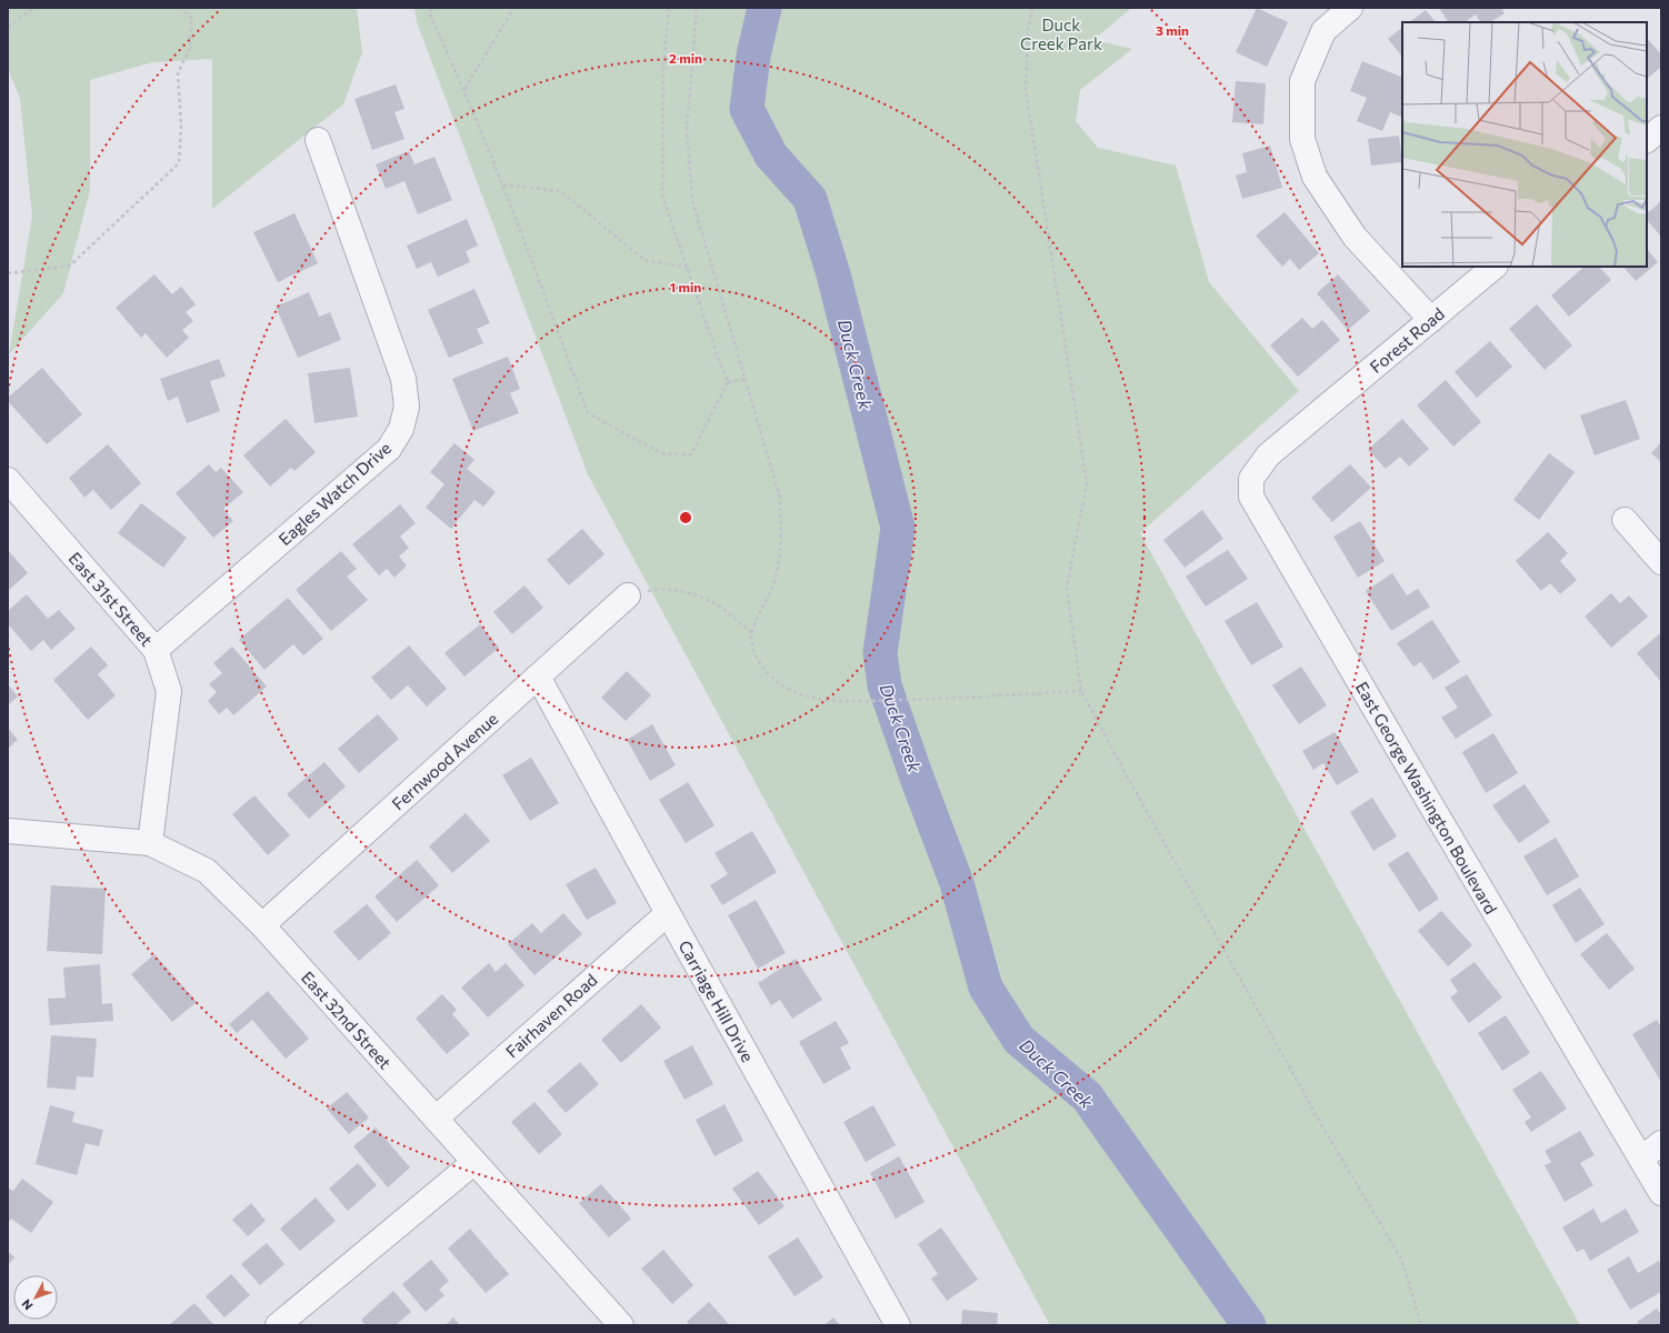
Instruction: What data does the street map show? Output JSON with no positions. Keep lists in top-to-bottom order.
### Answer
{
  "streets": {
    "street": [
      "Forest Road",
      "Eagles Watch Drive",
      "East 31st Street",
      "Fernwood Avenue",
      "East George Washington Boulevard",
      "Carriage Hill Drive",
      "Fairhaven Road",
      "East 32nd Street"
    ]
  },
  "crossings": [
    ["Forest Road", "East George Washington Boulevard"],
    ["Eagles Watch Drive", "East 31st Street"],
    ["East 31st Street", "East 32nd Street"],
    ["Fernwood Avenue", "Carriage Hill Drive"],
    ["Fernwood Avenue", "East 32nd Street"],
    ["Carriage Hill Drive", "Fairhaven Road"],
    ["Fairhaven Road", "East 32nd Street"]
  ],
  "water": ["Duck Creek"],
  "parks": ["Duck Creek Park"],
  "north": "bottom left",
  "rings": ["3 min", "2 min", "1 min"]
}
